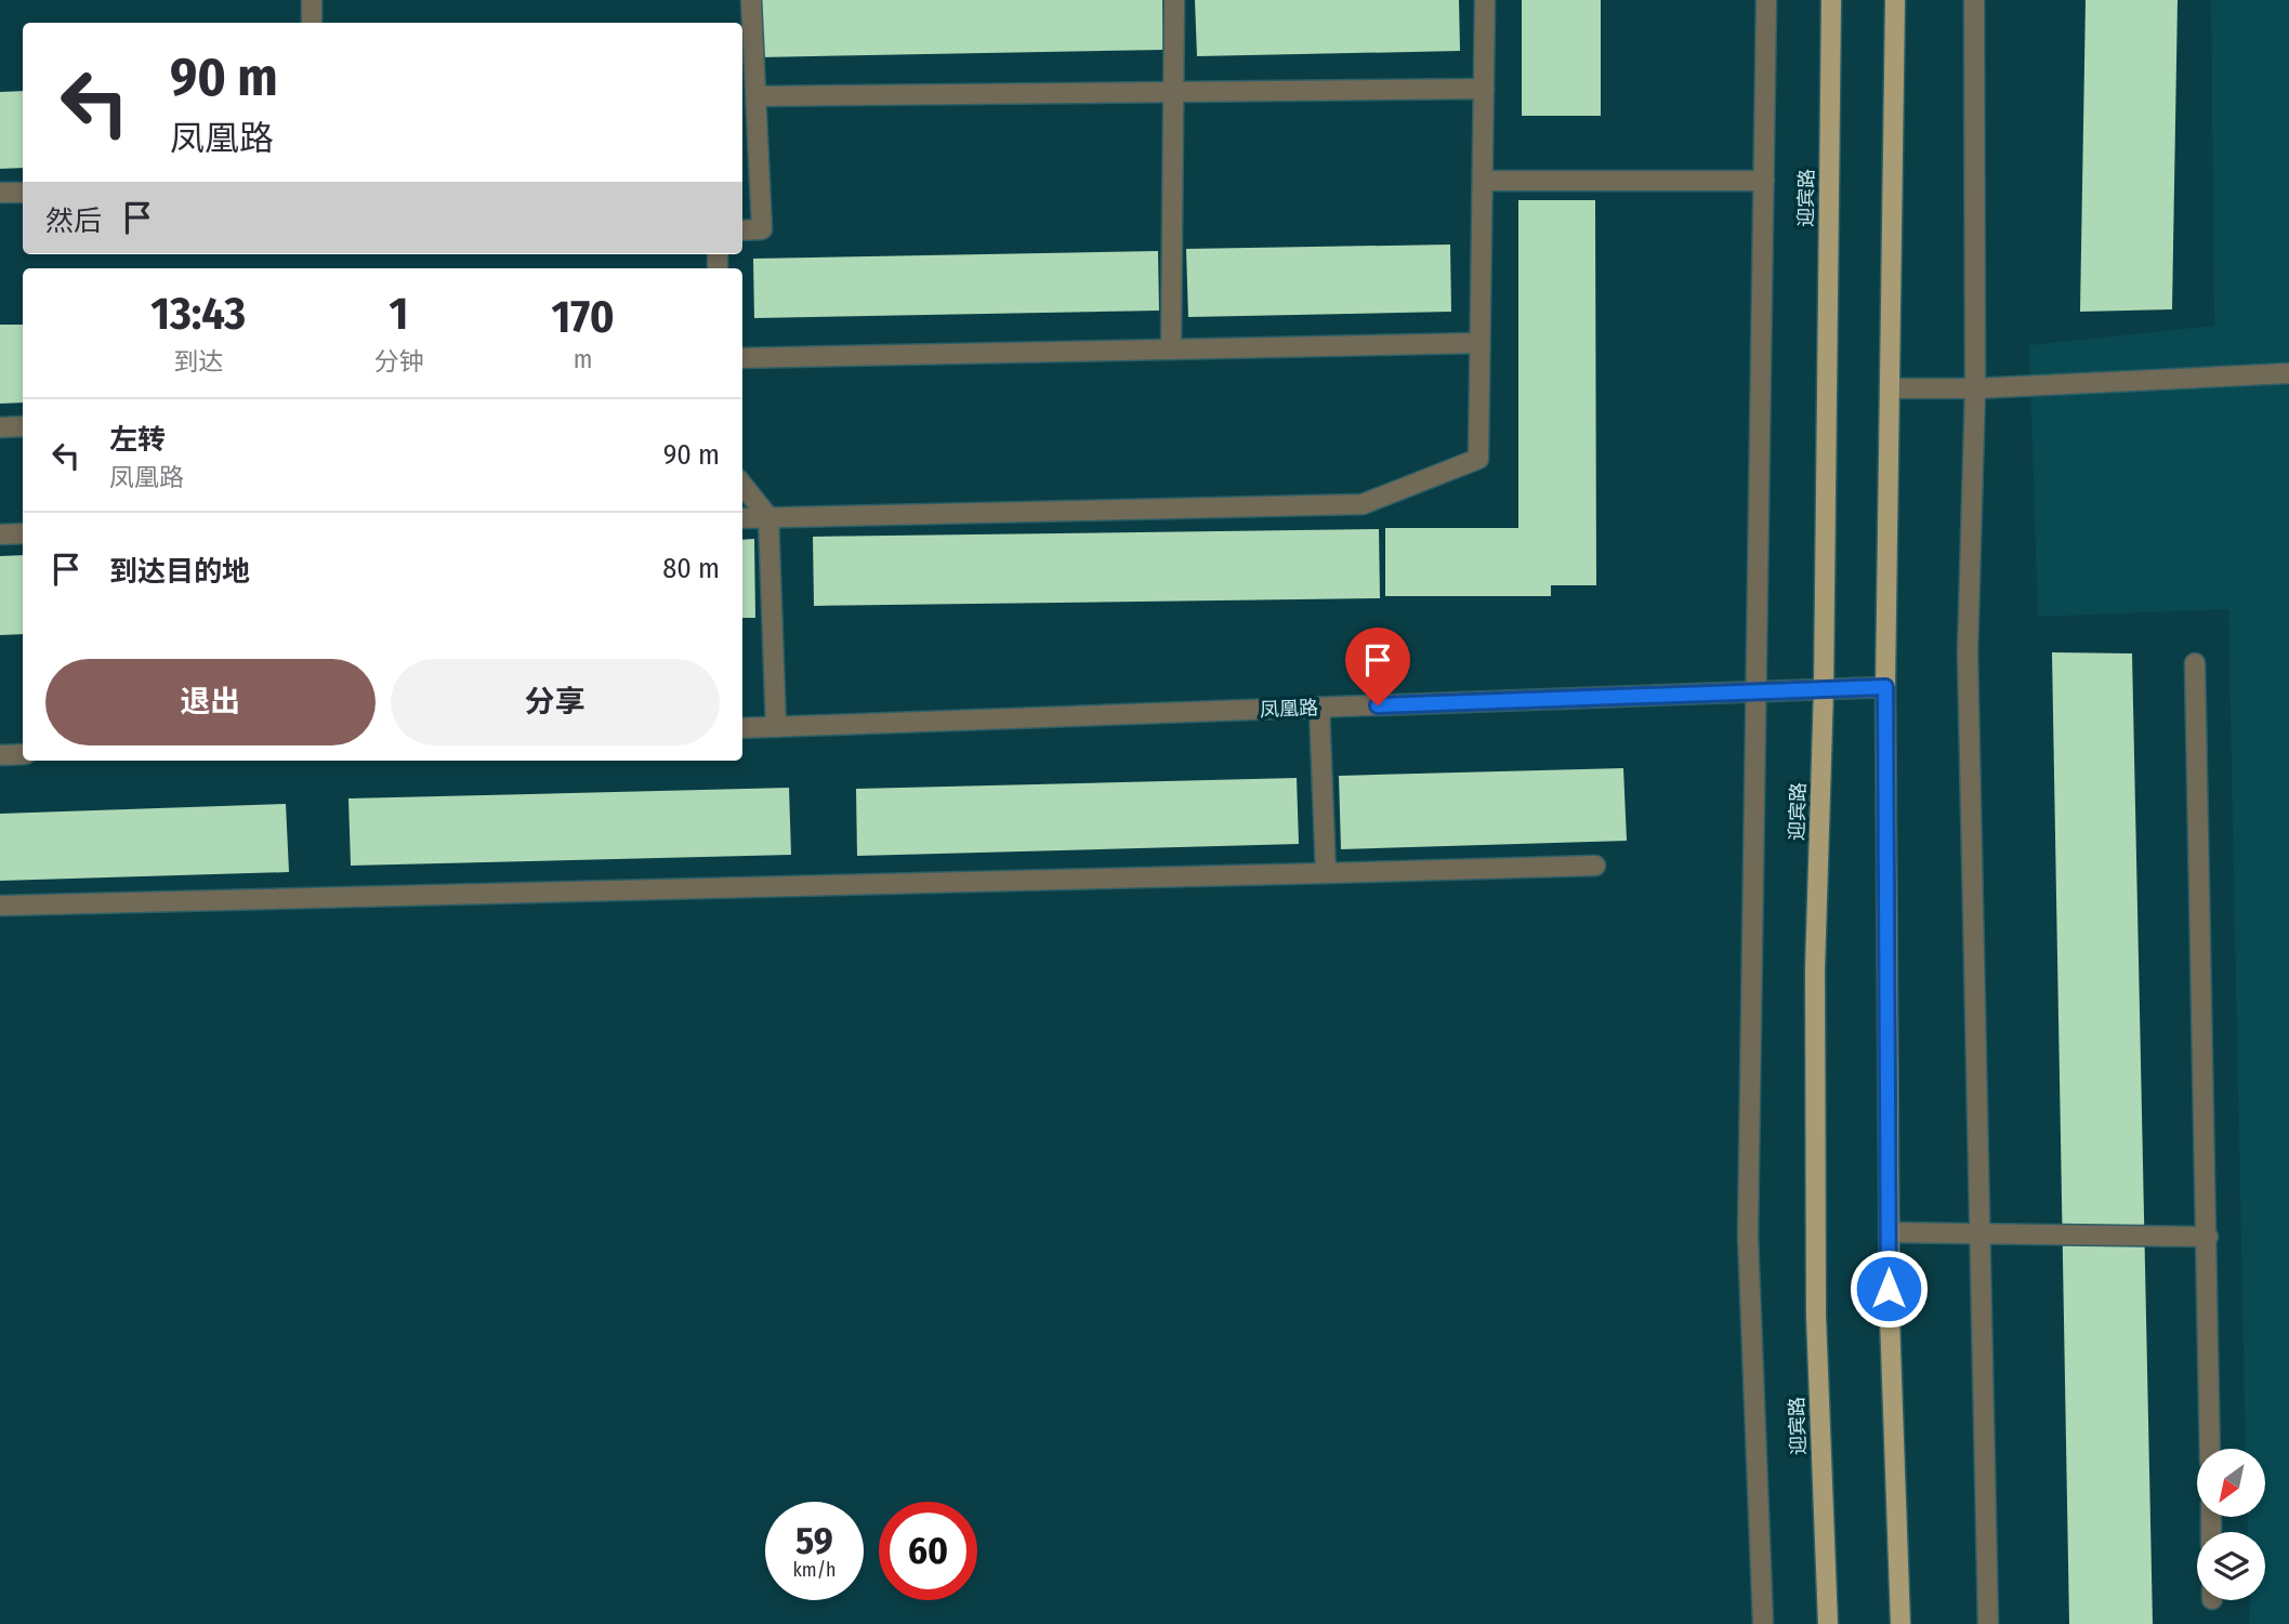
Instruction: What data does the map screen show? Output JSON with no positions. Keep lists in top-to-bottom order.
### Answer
{
  "streets": {
    "main road": ["迎宾路"],
    "street": ["凤凰路"]
  },
  "crossings": [
    ["迎宾路", "凤凰路"]
  ],
  "north": "bottom left",
  "page": {
    "turn": ["90 m", "凤凰路"],
    "then": "然后",
    "eta": [
      "13:43",
      "到达",
      "1",
      "分钟",
      "170",
      "m"
    ],
    "list": [
      {
        "name": "左转",
        "note": "凤凰路",
        "value": "90 m"
      },
      {
        "name": "到达目的地",
        "value": "80 m"
      }
    ],
    "buttons": ["退出", "分享"],
    "speed": "59 km/h",
    "limit": "60"
  }
}
